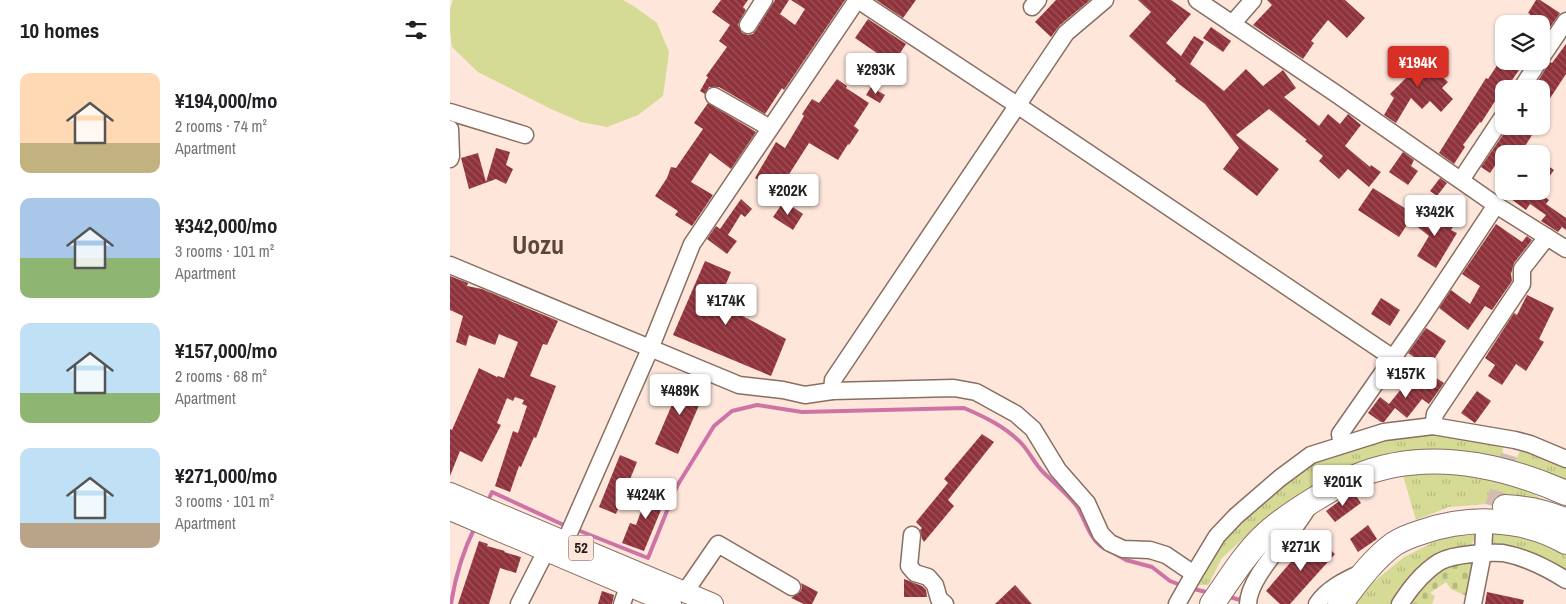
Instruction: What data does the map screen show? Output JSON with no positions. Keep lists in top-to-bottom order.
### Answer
{
  "streets": {
    "main road": ["52"]
  },
  "districts": ["Uozu"],
  "page": {
    "heading": "10 homes",
    "map_buttons": ["+", "−"],
    "price": [
      "¥194K",
      "¥293K",
      "¥202K",
      "¥342K",
      "¥174K",
      "¥157K",
      "¥489K",
      "¥201K",
      "¥424K",
      "¥271K"
    ],
    "list": [
      {
        "name": "¥194,000/mo",
        "note": "2 rooms · 74 m² · Apartment"
      },
      {
        "name": "¥342,000/mo",
        "note": "3 rooms · 101 m² · Apartment"
      },
      {
        "name": "¥157,000/mo",
        "note": "2 rooms · 68 m² · Apartment"
      },
      {
        "name": "¥271,000/mo",
        "note": "3 rooms · 101 m² · Apartment"
      }
    ]
  }
}
